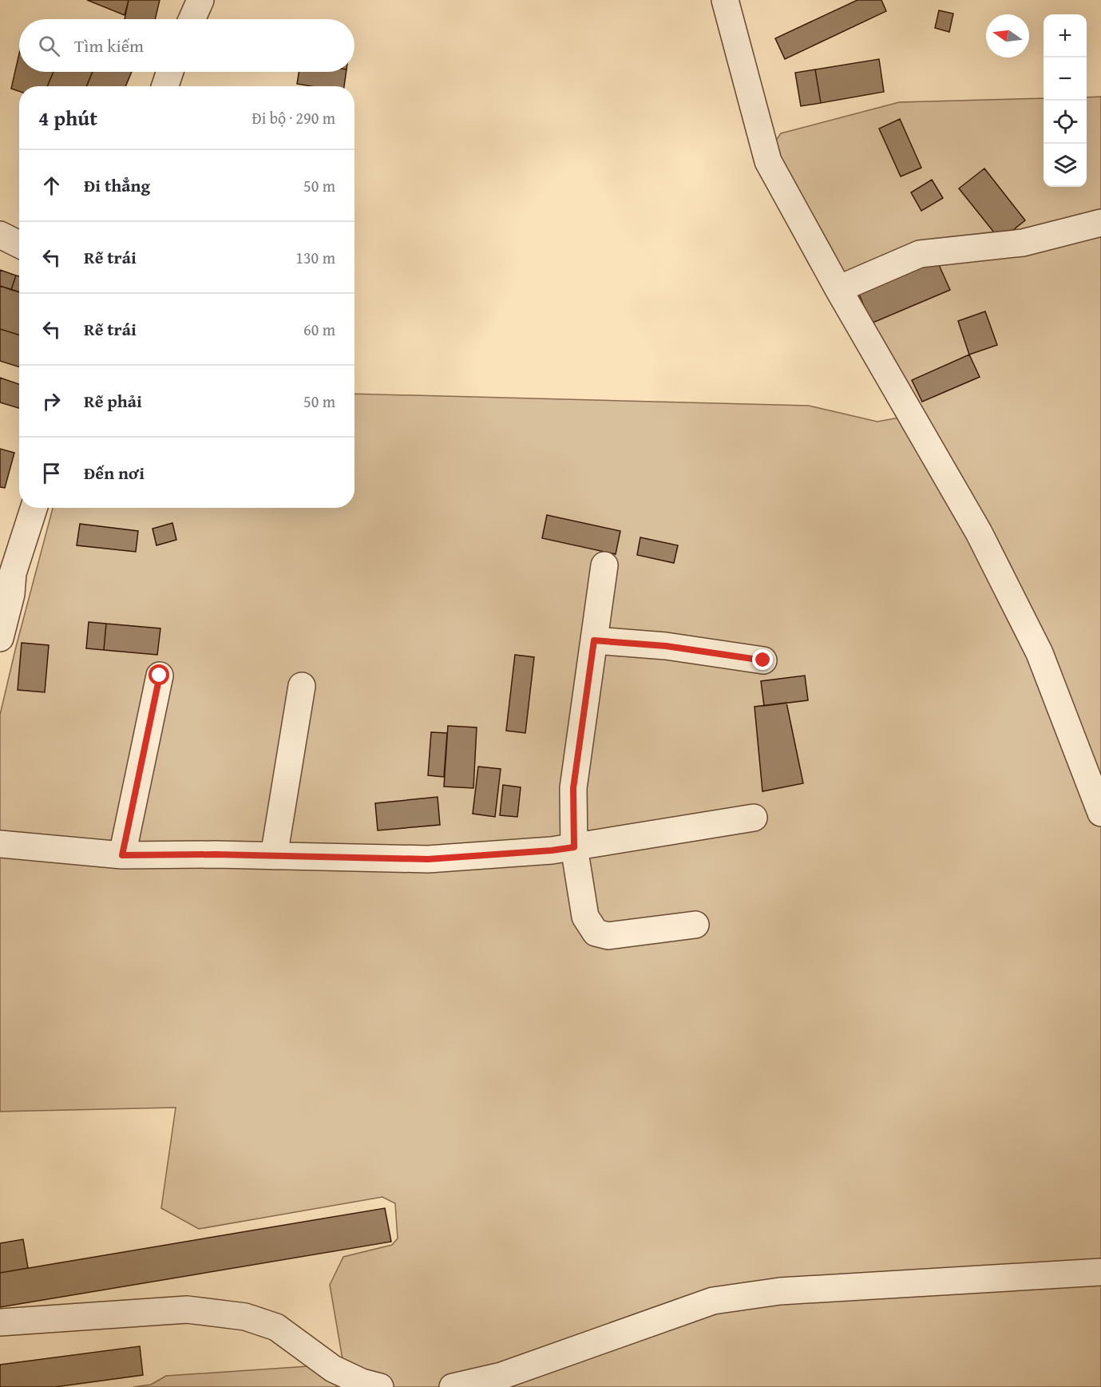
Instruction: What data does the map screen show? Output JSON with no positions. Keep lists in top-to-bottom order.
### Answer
{
  "north": "left",
  "page": {
    "map_buttons": ["+", "−"],
    "search": "Tìm kiếm",
    "heading": ["4 phút", "Đi bộ · 290 m"],
    "list": [
      ["Đi thẳng", "50 m"],
      ["Rẽ trái", "130 m"],
      ["Rẽ trái", "60 m"],
      ["Rẽ phải", "50 m"],
      "Đến nơi"
    ]
  }
}
